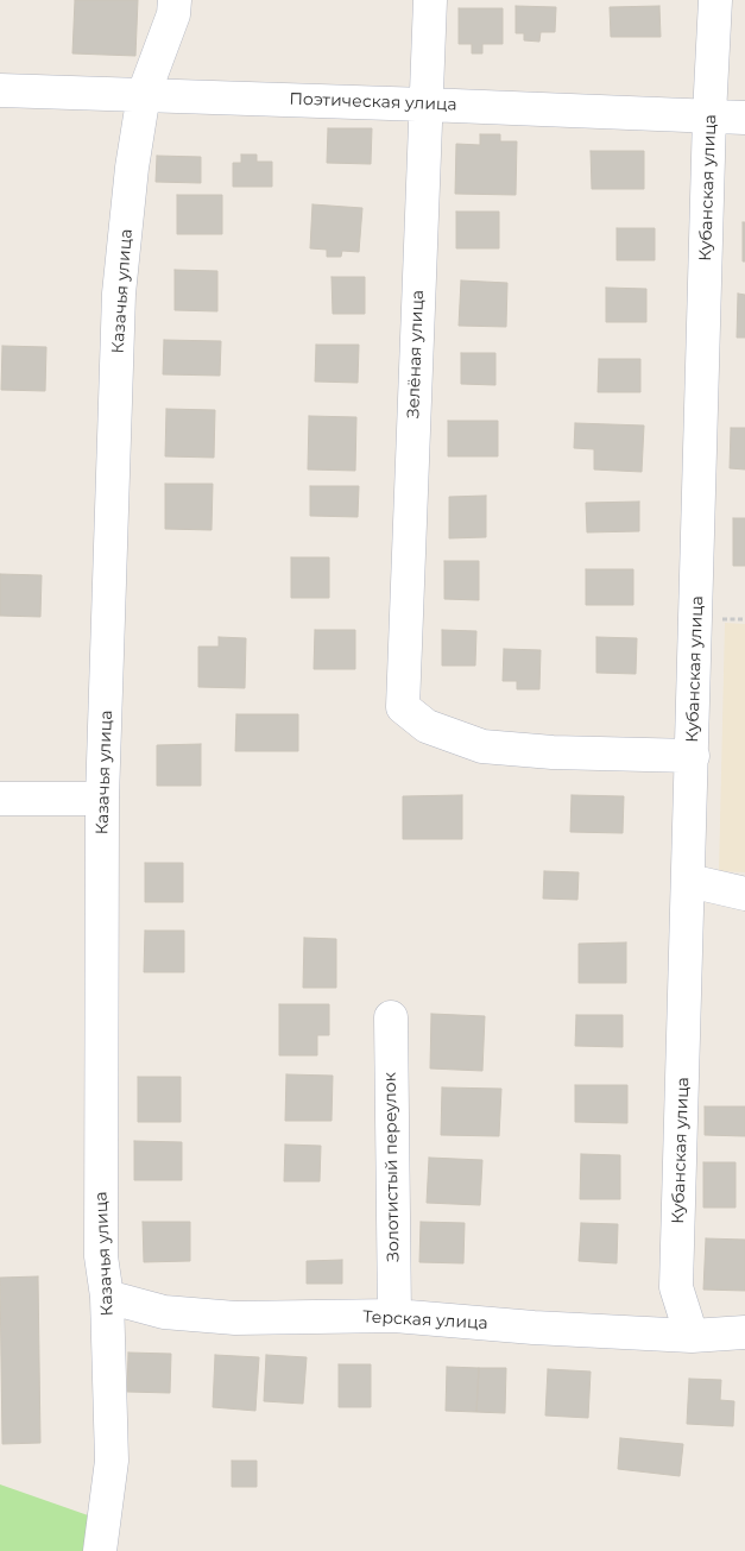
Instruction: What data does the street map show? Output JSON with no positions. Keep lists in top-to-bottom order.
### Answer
{
  "streets": {
    "street": [
      "Поэтическая улица",
      "Кубанская улица",
      "Казачья улица",
      "Зелёная улица",
      "Золотистый переулок",
      "Терская улица"
    ]
  },
  "crossings": [
    ["Поэтическая улица", "Кубанская улица"],
    ["Поэтическая улица", "Казачья улица"],
    ["Поэтическая улица", "Зелёная улица"],
    ["Кубанская улица", "Зелёная улица"],
    ["Кубанская улица", "Терская улица"],
    ["Казачья улица", "Терская улица"],
    ["Золотистый переулок", "Терская улица"]
  ]
}
